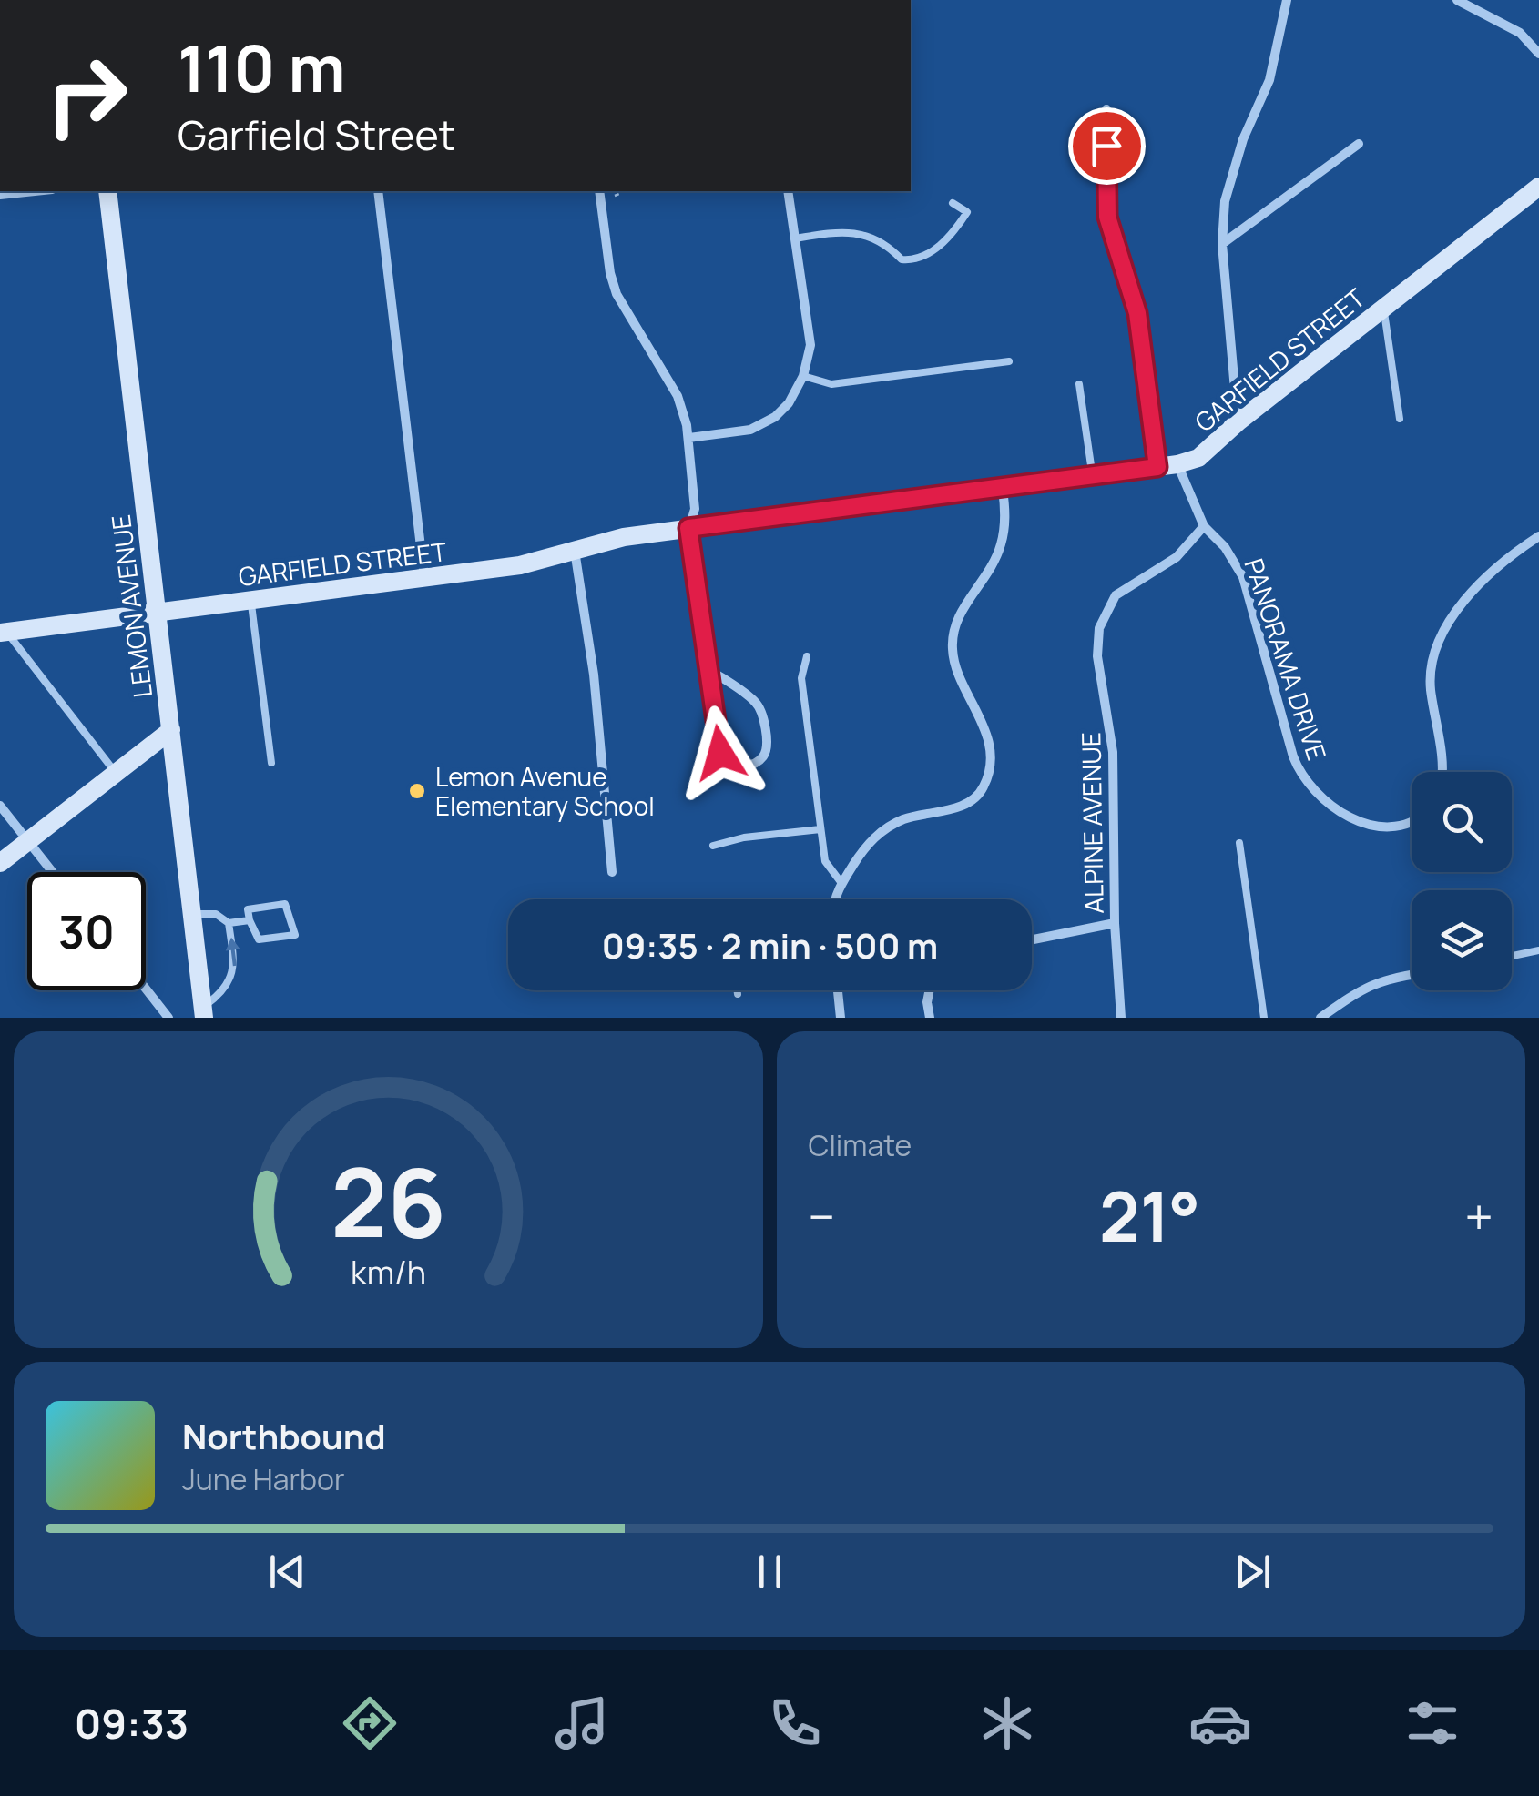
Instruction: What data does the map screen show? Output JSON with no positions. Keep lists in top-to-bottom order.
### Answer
{
  "streets": {
    "street": [
      "GARFIELD STREET",
      "LEMON AVENUE",
      "PANORAMA DRIVE",
      "ALPINE AVENUE"
    ]
  },
  "crossings": [
    ["GARFIELD STREET", "LEMON AVENUE"],
    ["PANORAMA DRIVE", "ALPINE AVENUE"]
  ],
  "places": ["Lemon Avenue Elementary School"],
  "page": {
    "turn": ["110 m", "Garfield Street"],
    "limit": "30",
    "trip": "09:35 · 2 min · 500 m",
    "tile": "Climate",
    "heat": ["−", "21°", "+"],
    "song": ["Northbound", "June Harbor"],
    "tabs": "09:33",
    "gauge": ["26", "km/h"]
  }
}
